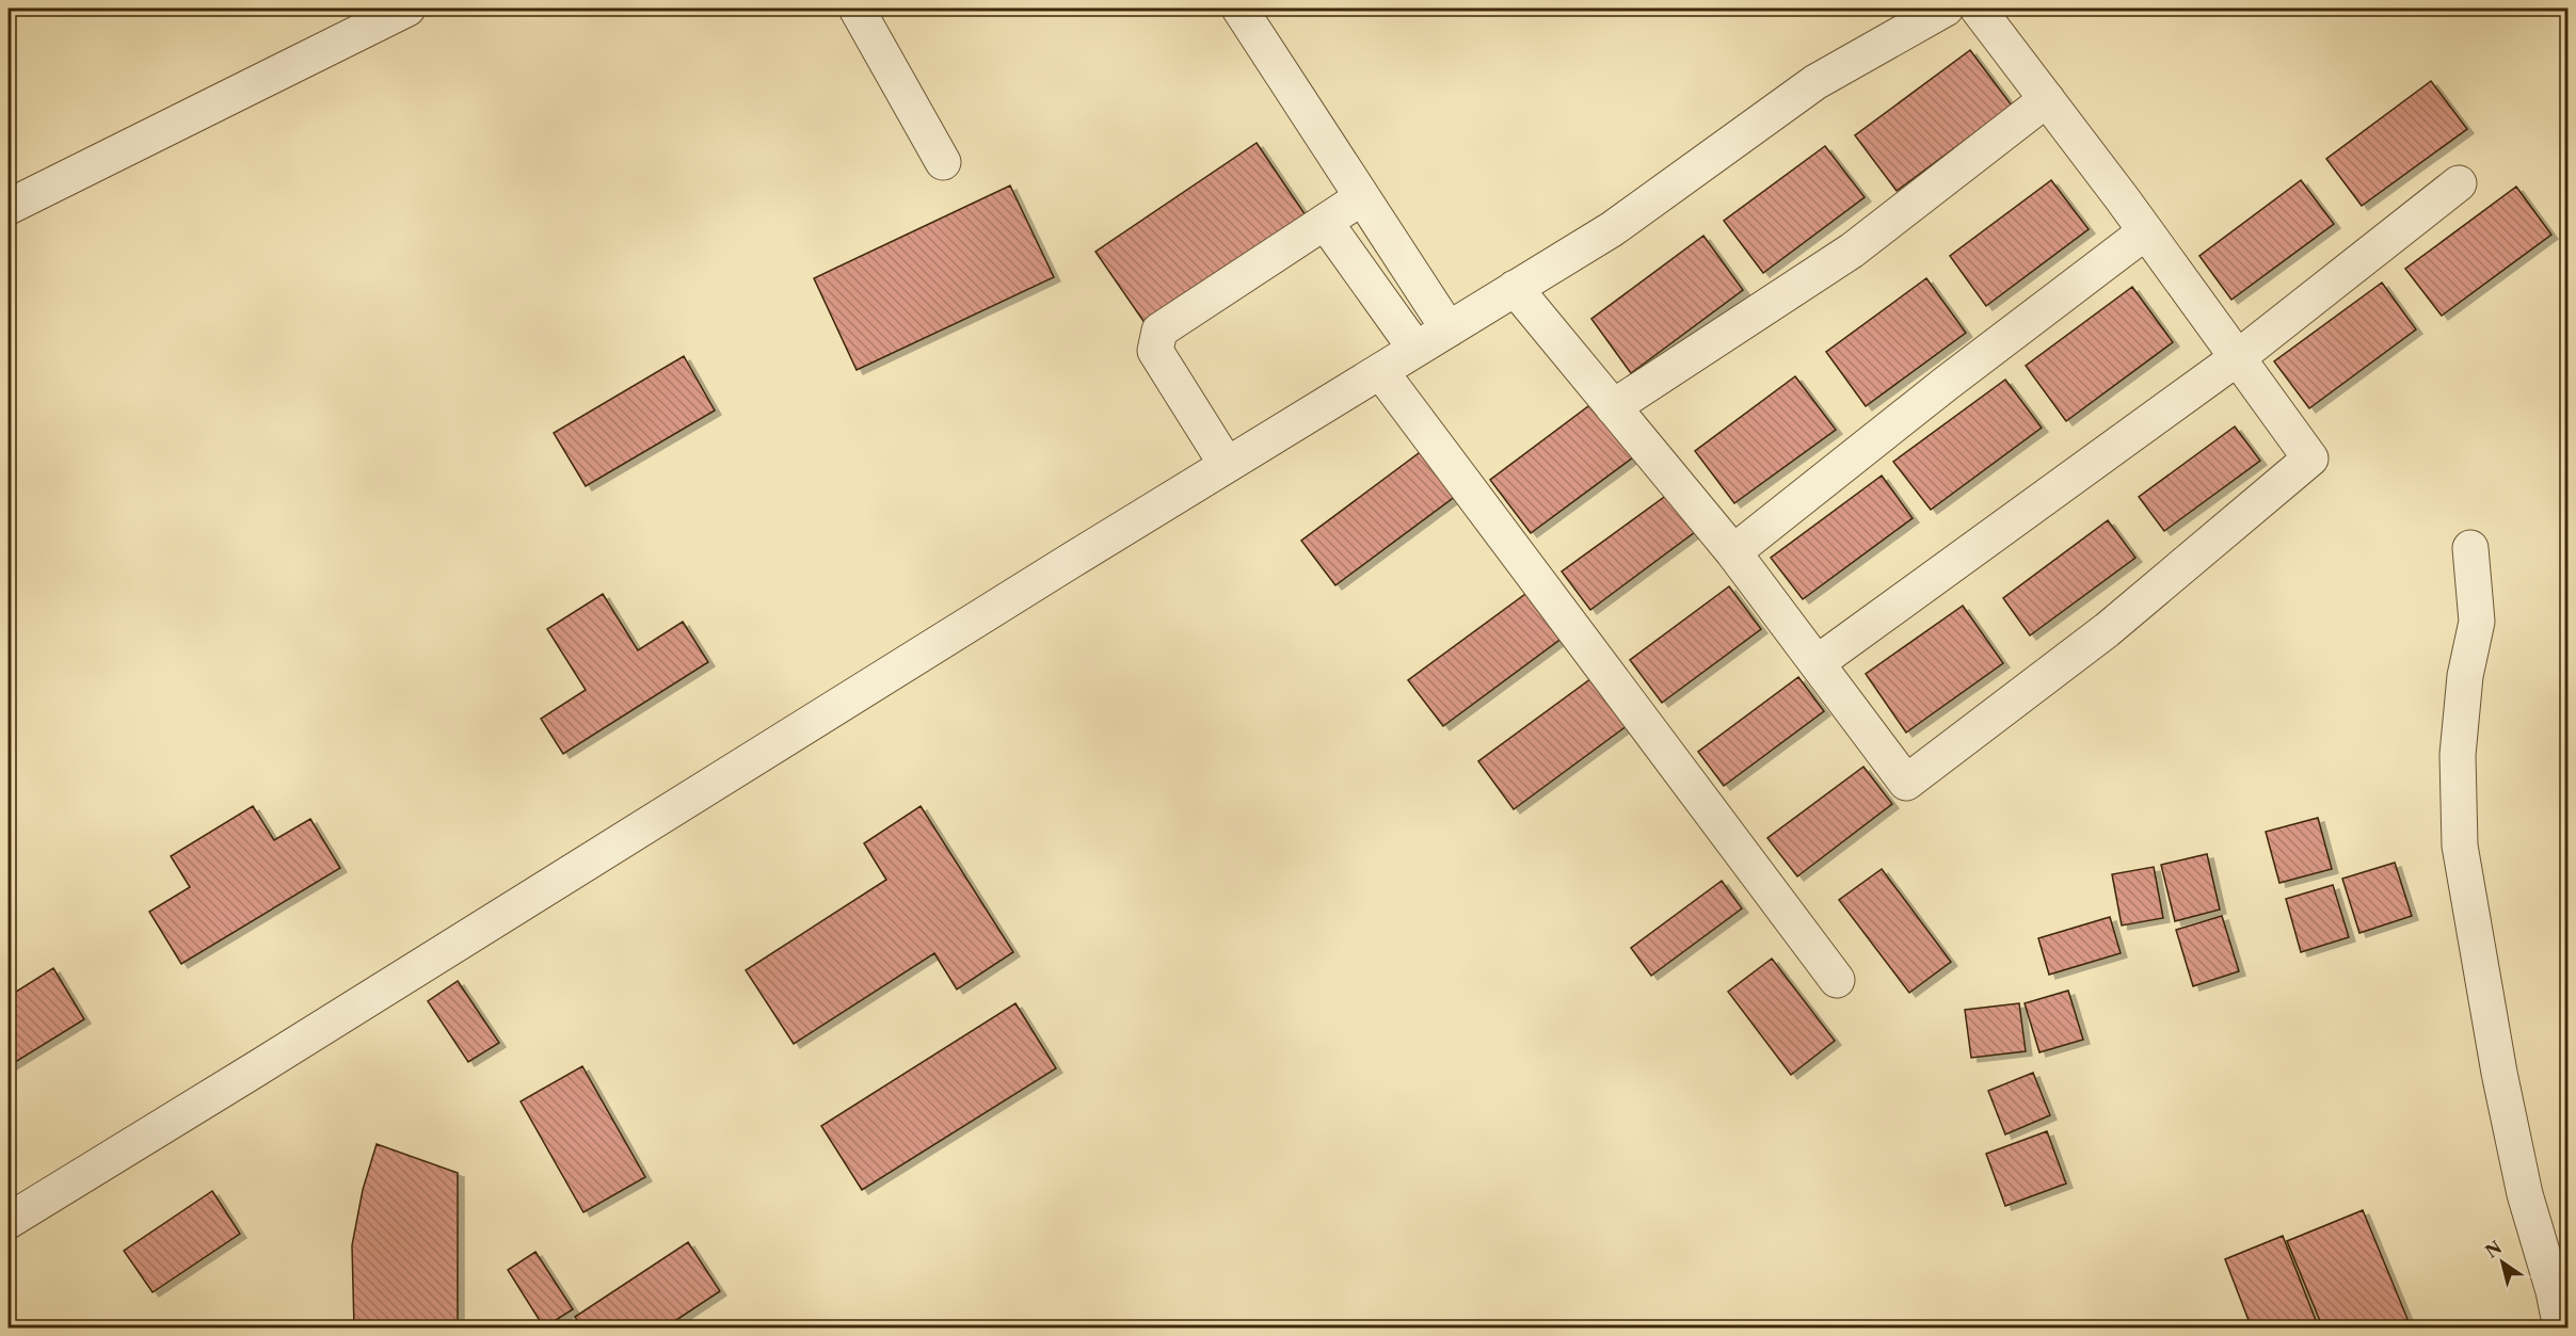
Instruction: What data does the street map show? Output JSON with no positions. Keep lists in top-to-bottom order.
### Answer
{
  "north": "top left"
}
